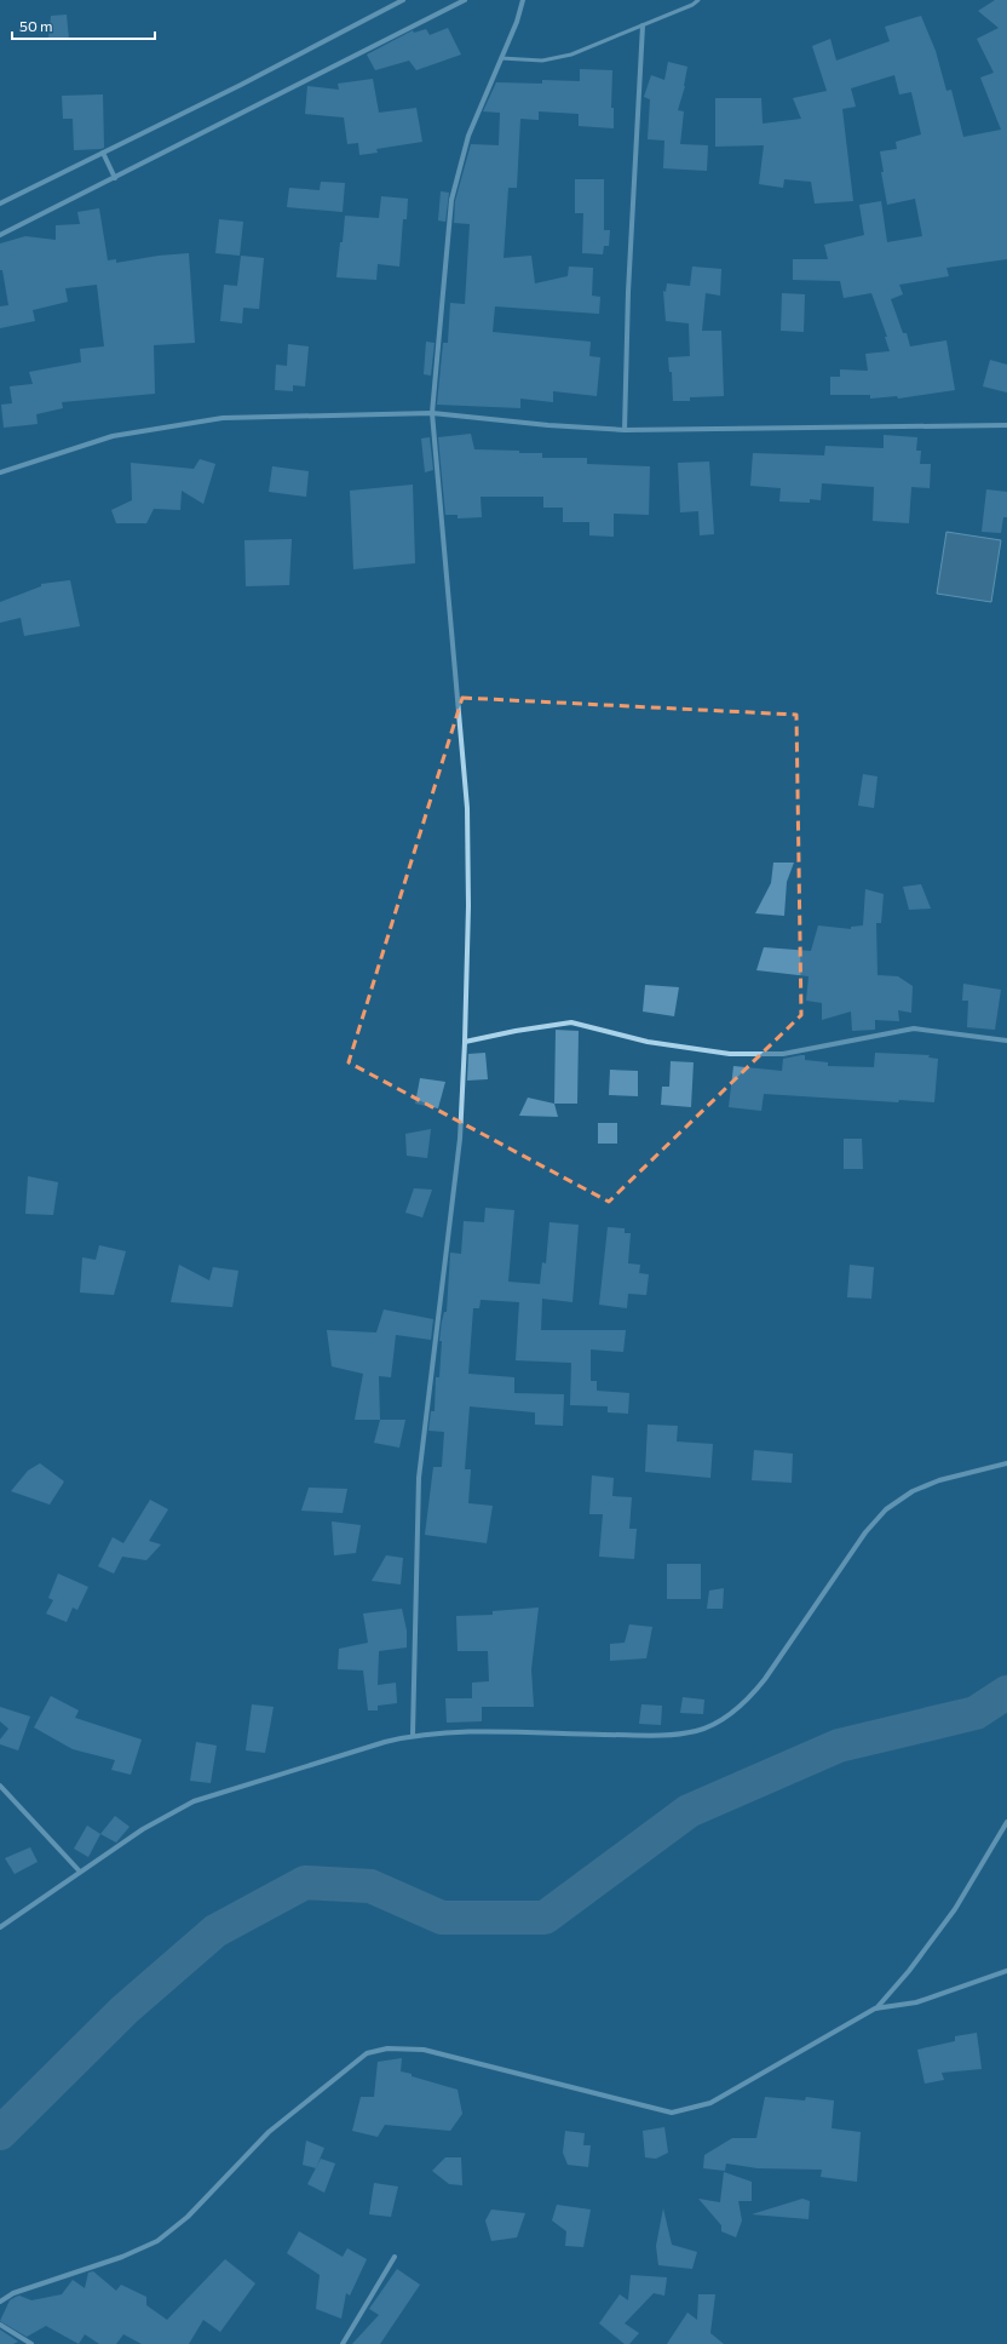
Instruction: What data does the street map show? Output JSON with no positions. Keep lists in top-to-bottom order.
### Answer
{
  "scale_bar": "50 m"
}
